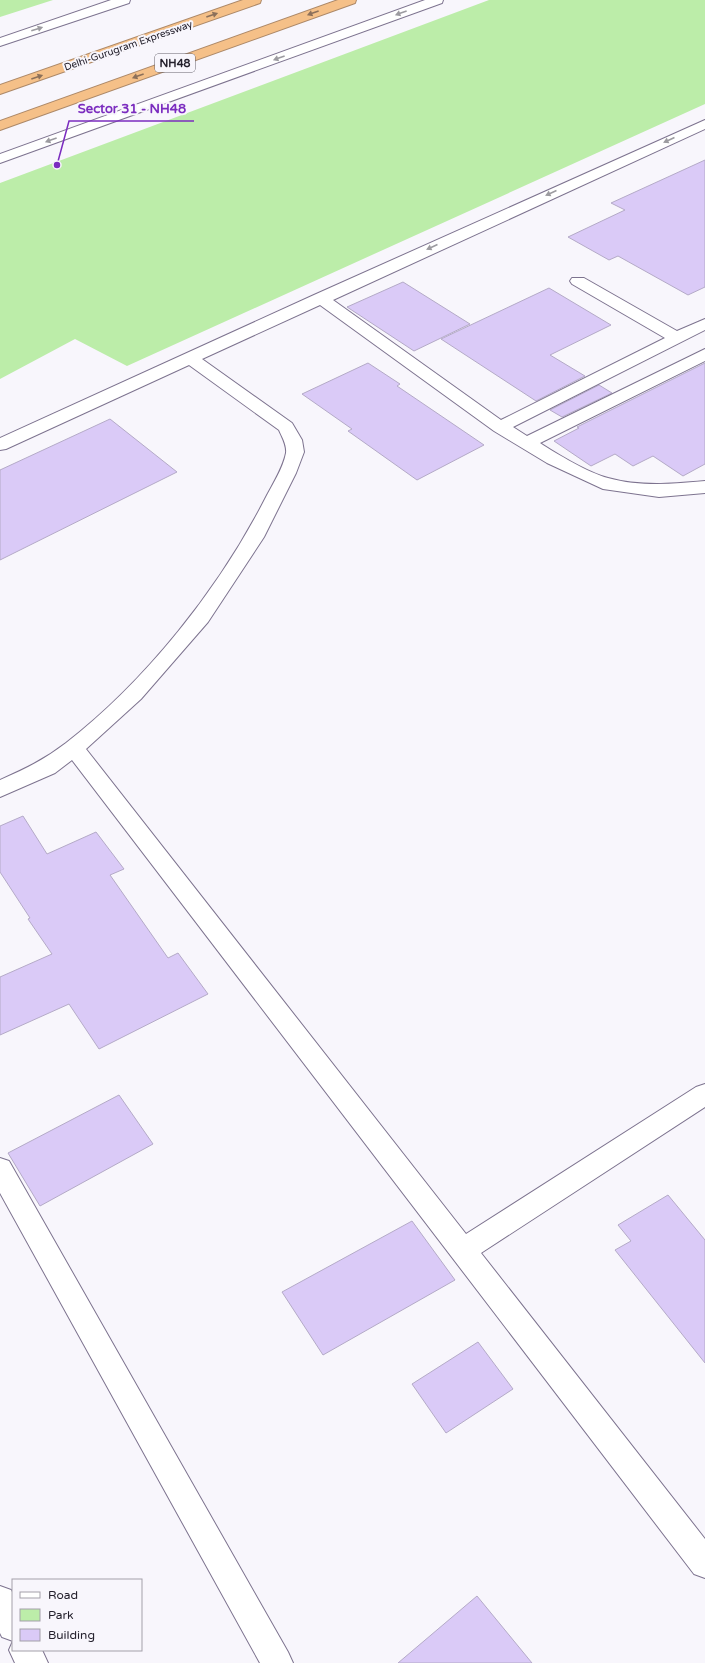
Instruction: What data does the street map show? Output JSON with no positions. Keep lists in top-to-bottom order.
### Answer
{
  "streets": {
    "highway": ["Delhi-Gurugram Expressway", "NH48"]
  },
  "places": ["Sector 31 - NH48"],
  "legend": ["Road", "Park", "Building"]
}
